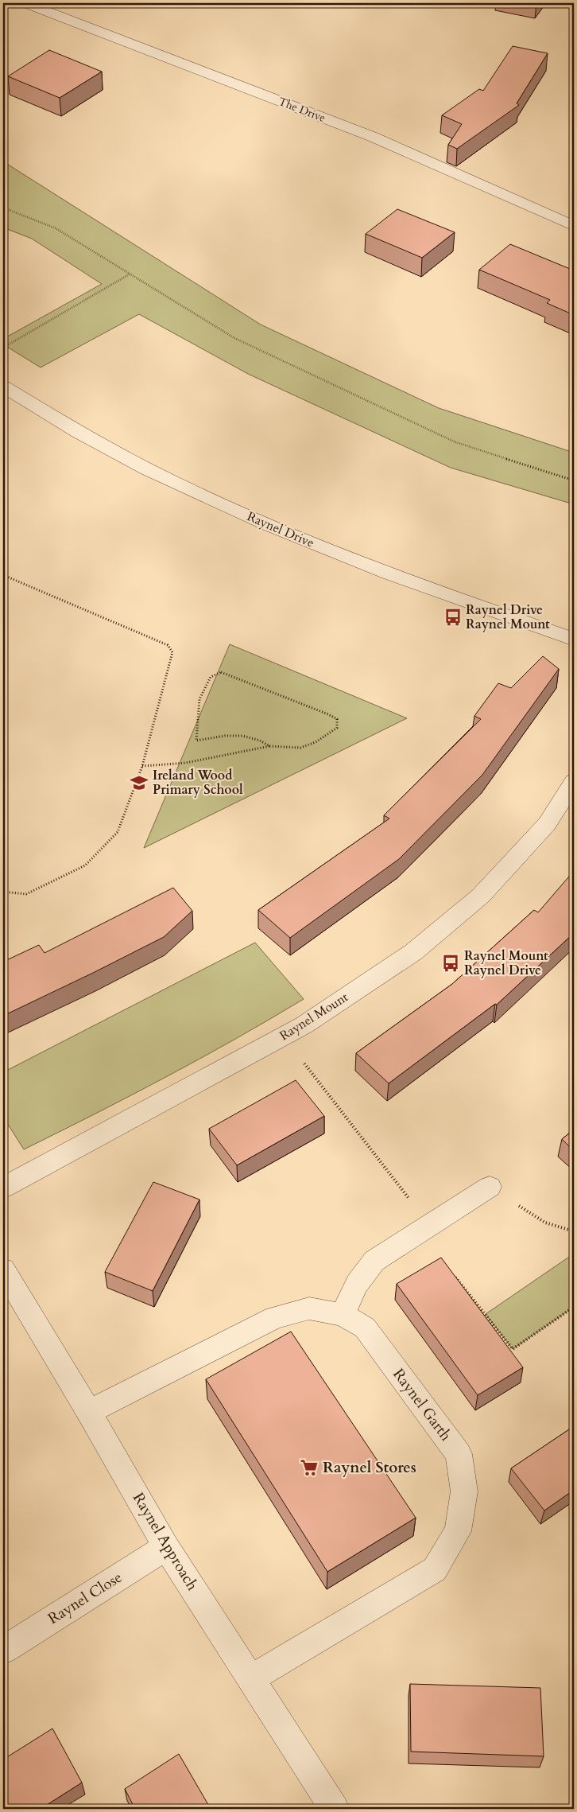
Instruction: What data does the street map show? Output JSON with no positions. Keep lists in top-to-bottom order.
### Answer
{
  "streets": {
    "street": [
      "The Drive",
      "Raynel Drive",
      "Raynel Mount",
      "Raynel Garth",
      "Raynel Approach",
      "Raynel Close"
    ]
  },
  "crossings": [
    ["Raynel Garth", "Raynel Approach"],
    ["Raynel Approach", "Raynel Close"]
  ],
  "places": {
    "bus stop": ["Raynel Drive Raynel Mount", "Raynel Mount Raynel Drive"],
    "school or university": ["Ireland Wood Primary School"],
    "supermarket": ["Raynel Stores"]
  }
}
